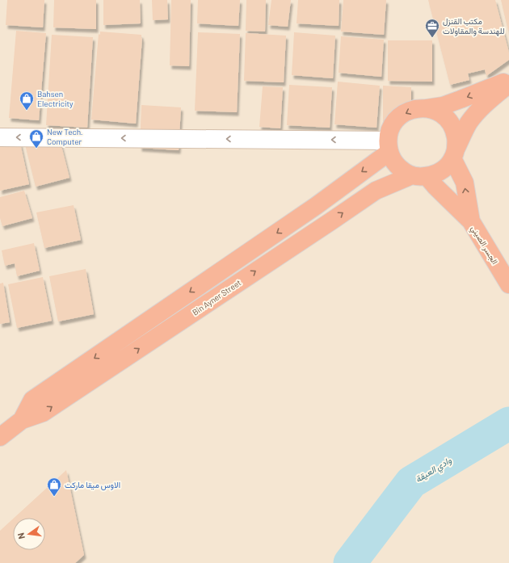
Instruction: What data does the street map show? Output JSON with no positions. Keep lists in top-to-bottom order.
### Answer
{
  "streets": {
    "highway": ["الجسر الصيني", "Bin Ayner Street"]
  },
  "water": ["وادي العيقة"],
  "places": {
    "office": ["مكتب القنزل للهندسة والمقاولات"],
    "shop": ["Bahsen Electricity", "New Tech. Computer", "الاوس ميقا ماركت"]
  },
  "north": "left"
}
